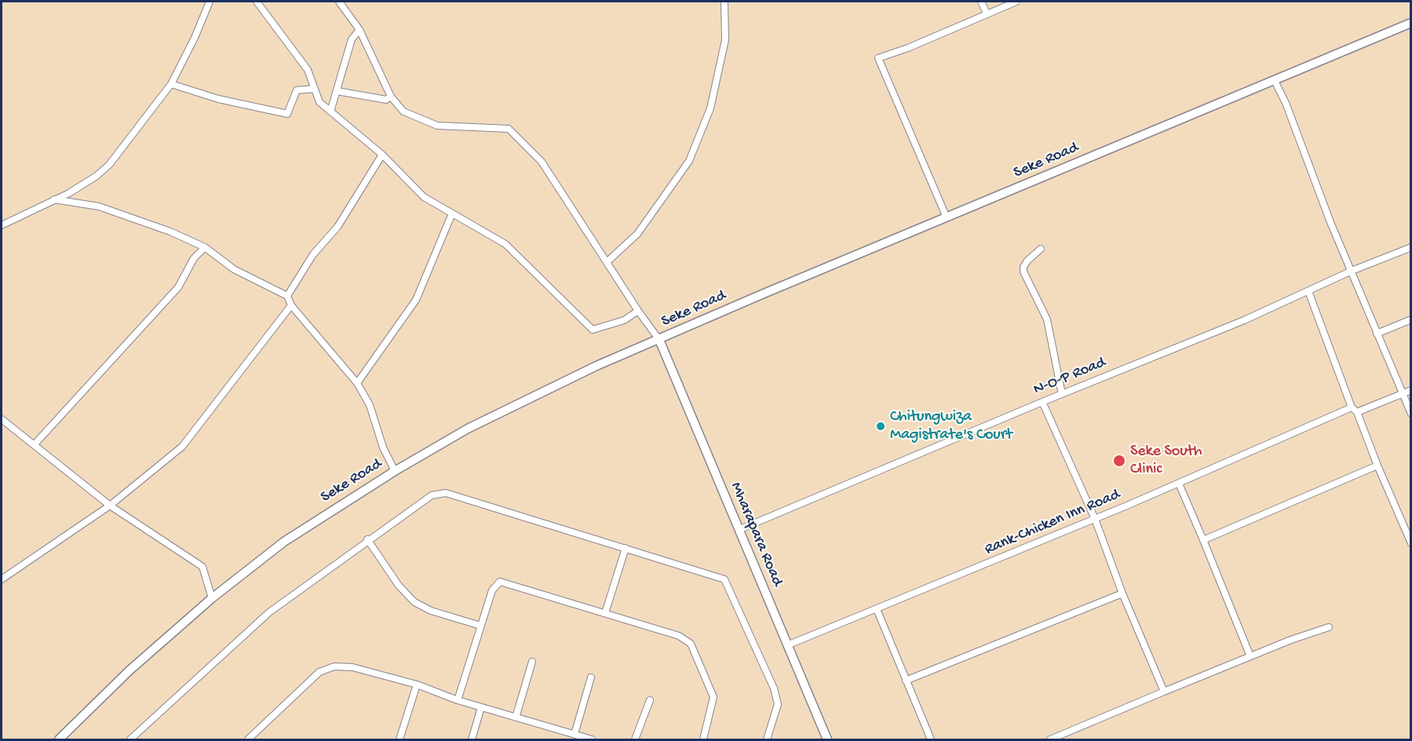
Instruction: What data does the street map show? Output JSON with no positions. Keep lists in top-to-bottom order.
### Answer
{
  "streets": {
    "main road": ["Seke Road", "Mharapara Road"],
    "street": ["N-O-P Road", "Rank-Chicken Inn Road"]
  },
  "crossings": [
    ["Seke Road", "Mharapara Road"],
    ["N-O-P Road", "Mharapara Road"],
    ["Rank-Chicken Inn Road", "Mharapara Road"]
  ],
  "places": ["Chitungwiza Magistrate's Court", "Seke South Clinic"]
}
